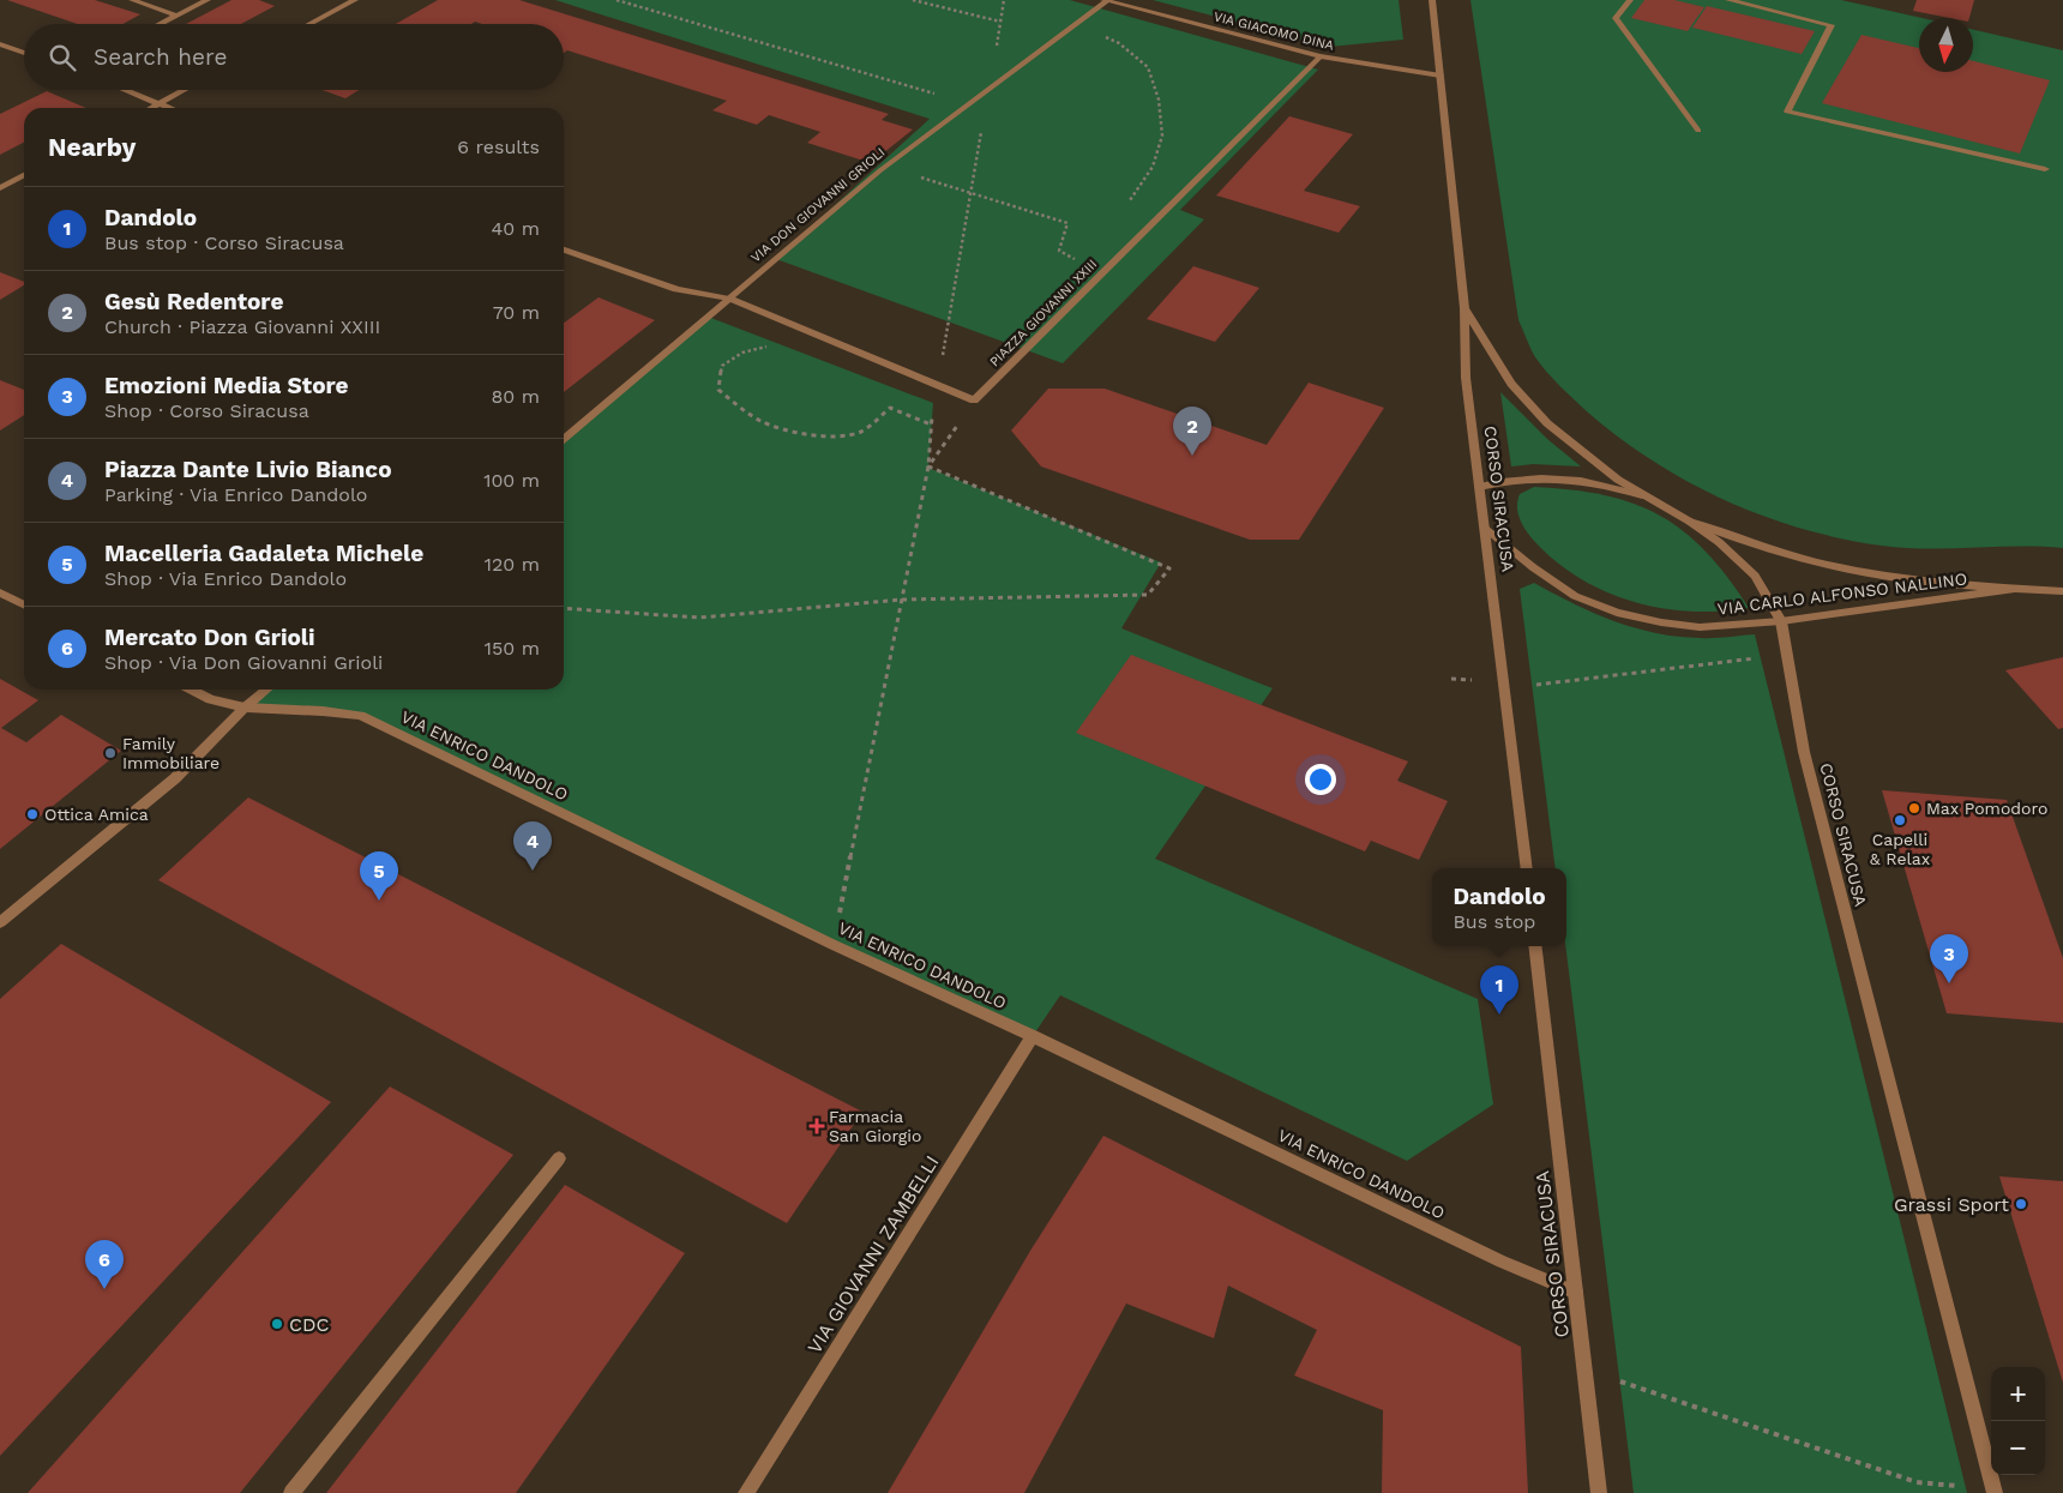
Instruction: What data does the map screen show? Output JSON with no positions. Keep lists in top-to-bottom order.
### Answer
{
  "streets": {
    "street": [
      "VIA GIACOMO DINA",
      "VIA DON GIOVANNI GRIOLI",
      "PIAZZA GIOVANNI XXIII",
      "CORSO SIRACUSA",
      "VIA CARLO ALFONSO NALLINO",
      "VIA ENRICO DANDOLO",
      "VIA GIOVANNI ZAMBELLI"
    ]
  },
  "crossings": [
    ["VIA GIACOMO DINA", "VIA DON GIOVANNI GRIOLI"],
    ["VIA GIACOMO DINA", "PIAZZA GIOVANNI XXIII"],
    ["VIA GIACOMO DINA", "CORSO SIRACUSA"],
    ["CORSO SIRACUSA", "VIA CARLO ALFONSO NALLINO"],
    ["CORSO SIRACUSA", "VIA ENRICO DANDOLO"],
    ["VIA ENRICO DANDOLO", "VIA GIOVANNI ZAMBELLI"]
  ],
  "places": {
    "other": [
      "Family Immobiliare",
      "Max Pomodoro",
      "Ottica Amica",
      "Capelli & Relax",
      "Grassi Sport",
      "CDC"
    ],
    "health": ["Farmacia San Giorgio"]
  },
  "north": "bottom",
  "page": {
    "search": "Search here",
    "heading": ["Nearby", "6 results"],
    "list": [
      {
        "mark": "1",
        "name": "Dandolo",
        "note": "Bus stop · Corso Siracusa",
        "value": "40 m"
      },
      {
        "mark": "2",
        "name": "Gesù Redentore",
        "note": "Church · Piazza Giovanni XXIII",
        "value": "70 m"
      },
      {
        "mark": "3",
        "name": "Emozioni Media Store",
        "note": "Shop · Corso Siracusa",
        "value": "80 m"
      },
      {
        "mark": "4",
        "name": "Piazza Dante Livio Bianco",
        "note": "Parking · Via Enrico Dandolo",
        "value": "100 m"
      },
      {
        "mark": "5",
        "name": "Macelleria Gadaleta Michele",
        "note": "Shop · Via Enrico Dandolo",
        "value": "120 m"
      },
      {
        "mark": "6",
        "name": "Mercato Don Grioli",
        "note": "Shop · Via Don Giovanni Grioli",
        "value": "150 m"
      }
    ],
    "pins": [
      "2",
      "4",
      "5",
      "3",
      "1",
      "6"
    ],
    "popup": ["Dandolo", "Bus stop"],
    "map_buttons": ["+", "−"]
  }
}
